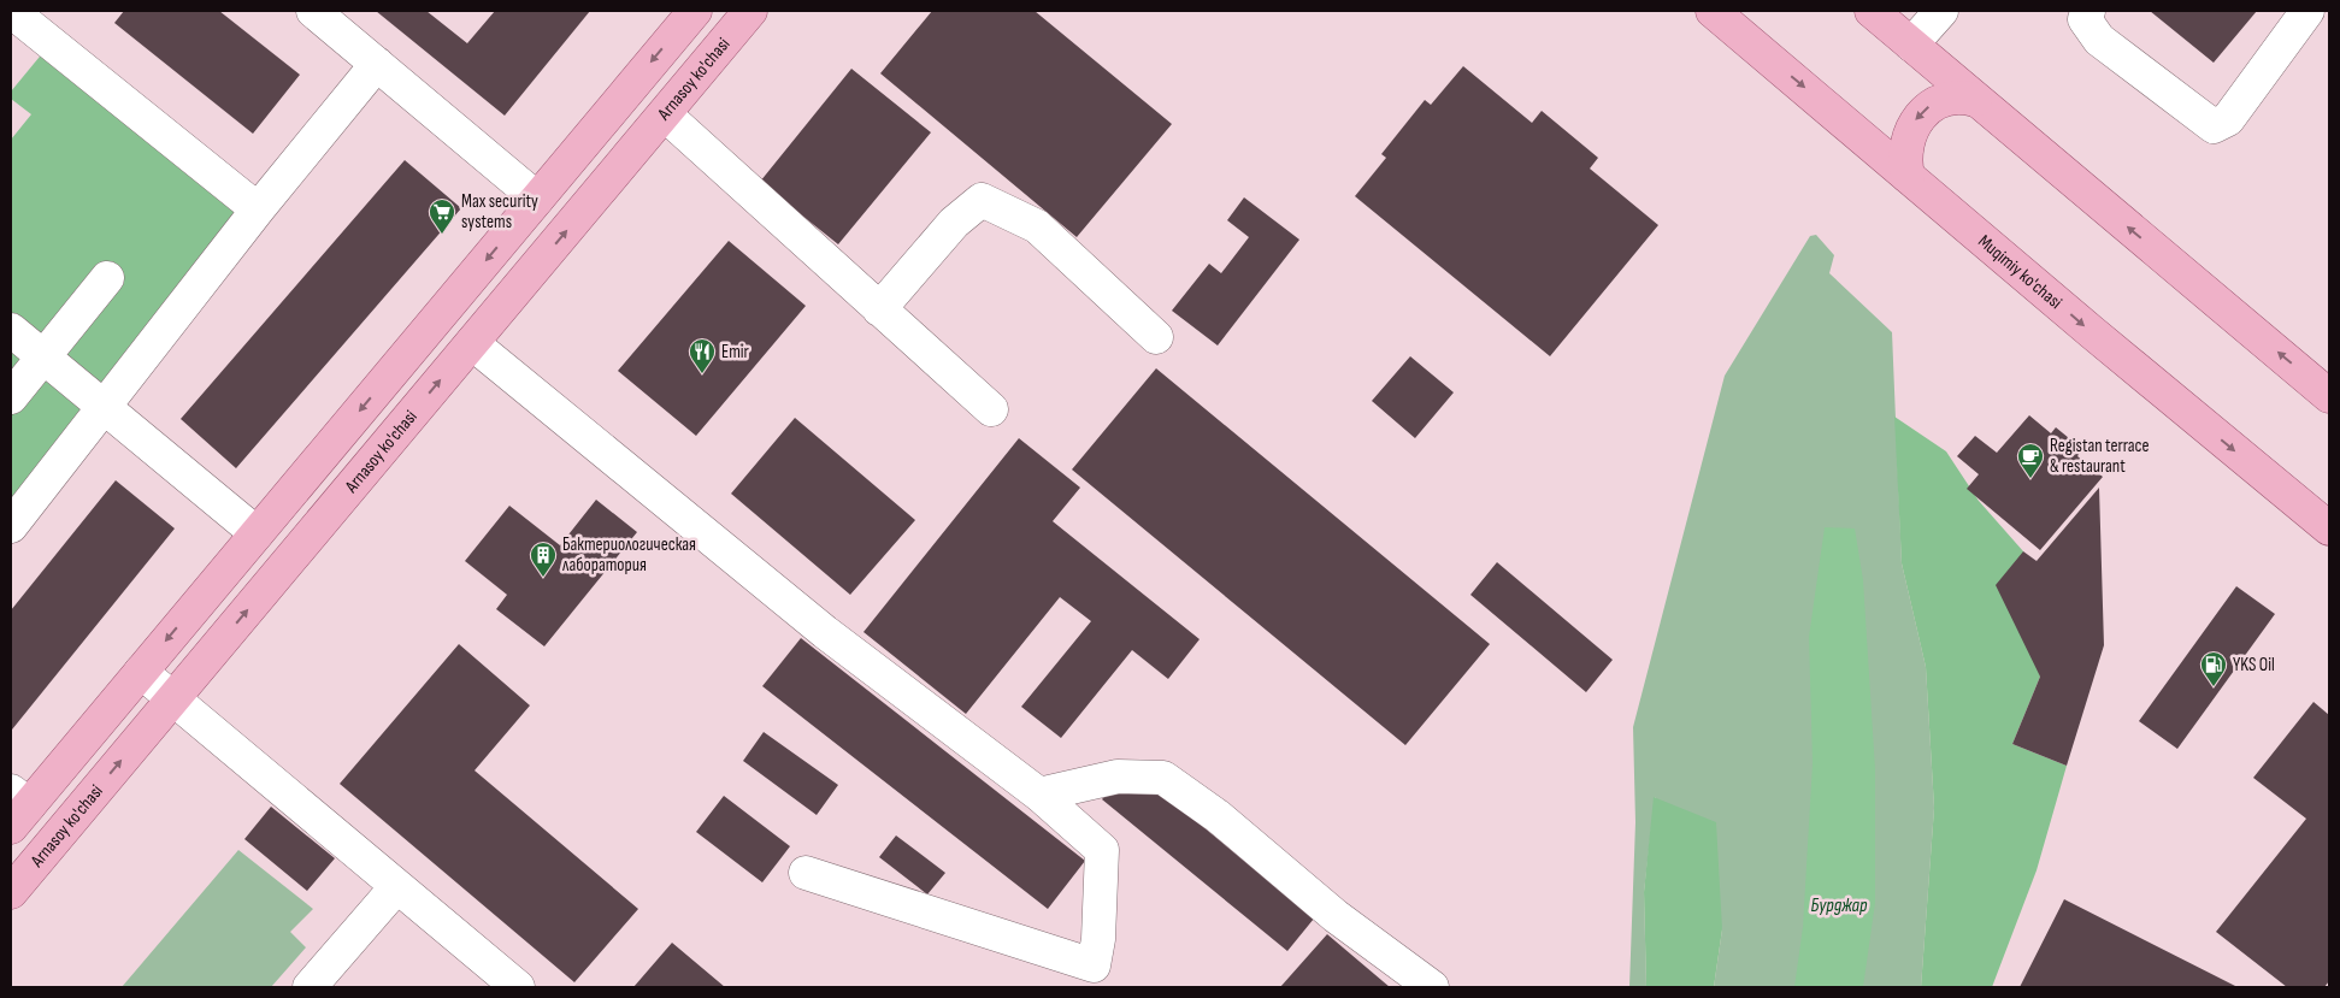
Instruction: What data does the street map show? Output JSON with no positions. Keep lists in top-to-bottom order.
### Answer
{
  "streets": {
    "main road": ["Arnasoy ko'chasi", "Muqimiy ko'chasi"]
  },
  "water": ["Бурджар"],
  "places": {
    "supermarket": ["Max security systems"],
    "restaurant": ["Emir"],
    "cafe": ["Registan terrace & restaurant"],
    "building": ["Бактериологическая лаборатория"],
    "fuel station": ["YKS Oil"]
  }
}
